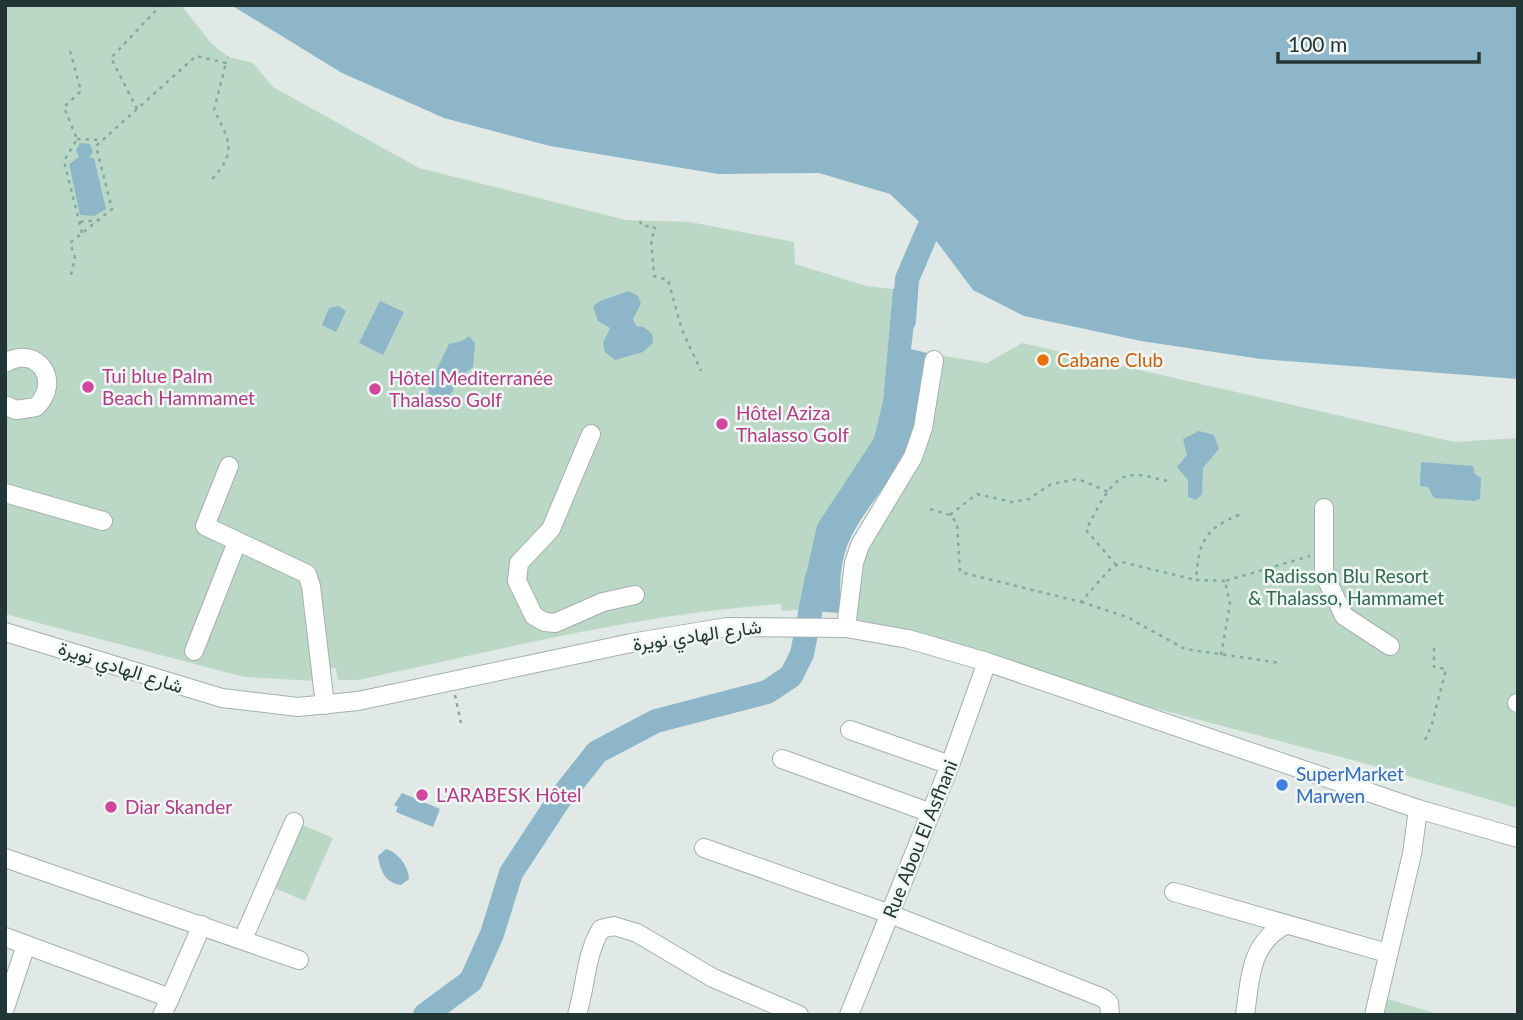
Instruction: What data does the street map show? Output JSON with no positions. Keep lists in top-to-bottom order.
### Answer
{
  "streets": {
    "street": ["شارع الهادي نويرة", "Rue Abou El Asfhani"]
  },
  "crossings": [
    ["شارع الهادي نويرة", "Rue Abou El Asfhani"]
  ],
  "parks": ["Radisson Blu Resort & Thalasso, Hammamet"],
  "places": [
    "Cabane Club",
    "Tui blue Palm Beach Hammamet",
    "Hôtel Mediterranée Thalasso Golf",
    "Hôtel Aziza Thalasso Golf",
    "SuperMarket Marwen",
    "L'ARABESK Hôtel",
    "Diar Skander"
  ],
  "scale_bar": "100 m"
}
